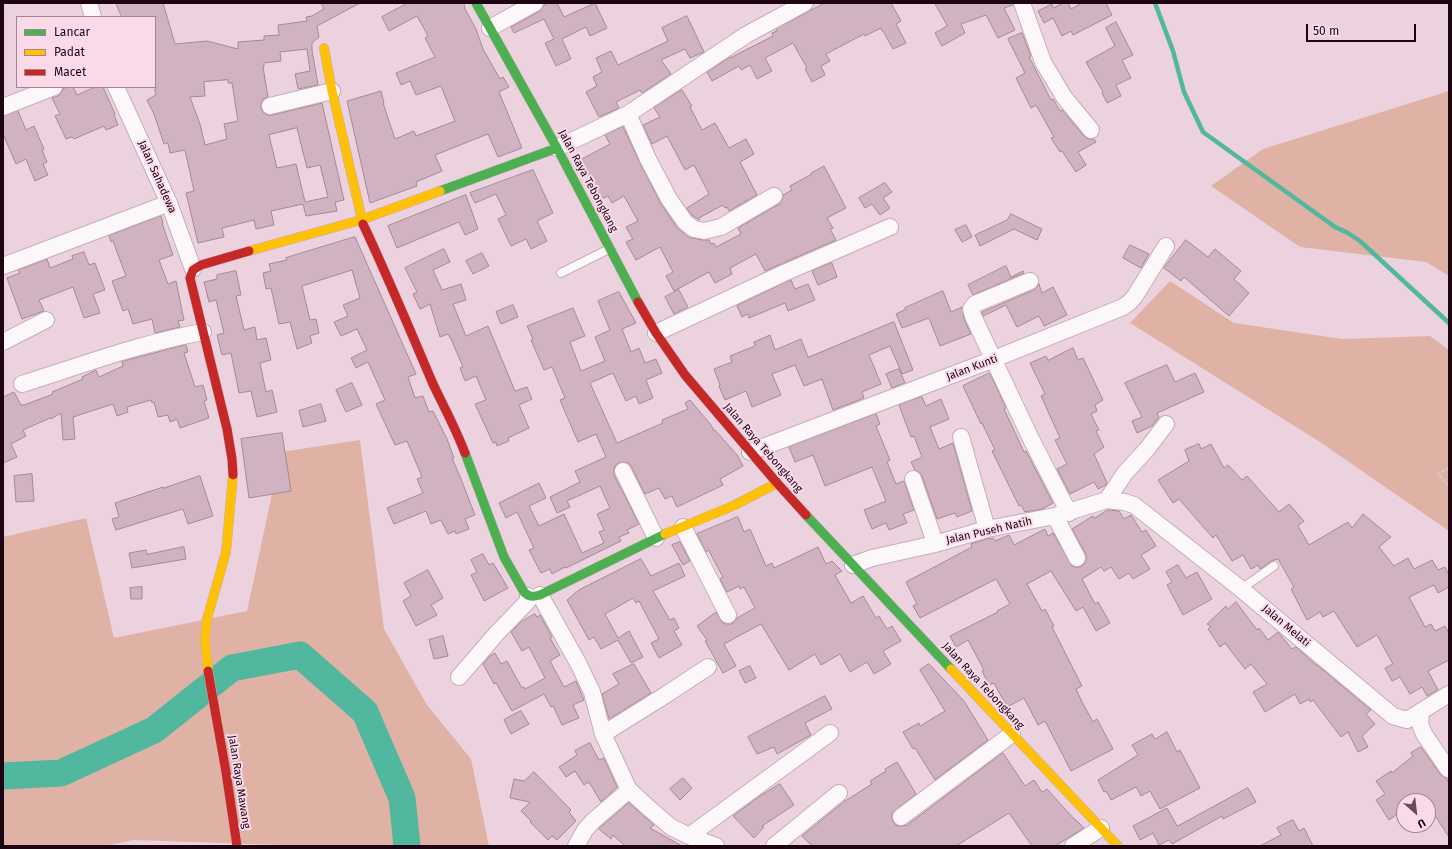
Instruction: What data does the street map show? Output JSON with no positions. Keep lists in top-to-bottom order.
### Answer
{
  "streets": {
    "main road": ["Jalan Raya Tebongkang", "Jalan Raya Mawang"],
    "street": [
      "Jalan Sahadewa",
      "Jalan Kunti",
      "Jalan Puseh Natih",
      "Jalan Melati"
    ]
  },
  "crossings": [
    ["Jalan Sahadewa", "Jalan Raya Mawang"],
    ["Jalan Raya Tebongkang", "Jalan Kunti"],
    ["Jalan Raya Tebongkang", "Jalan Puseh Natih"],
    ["Jalan Puseh Natih", "Jalan Melati"]
  ],
  "legend": ["Lancar", "Padat", "Macet"],
  "scale_bar": "50 m",
  "north": "bottom right"
}
